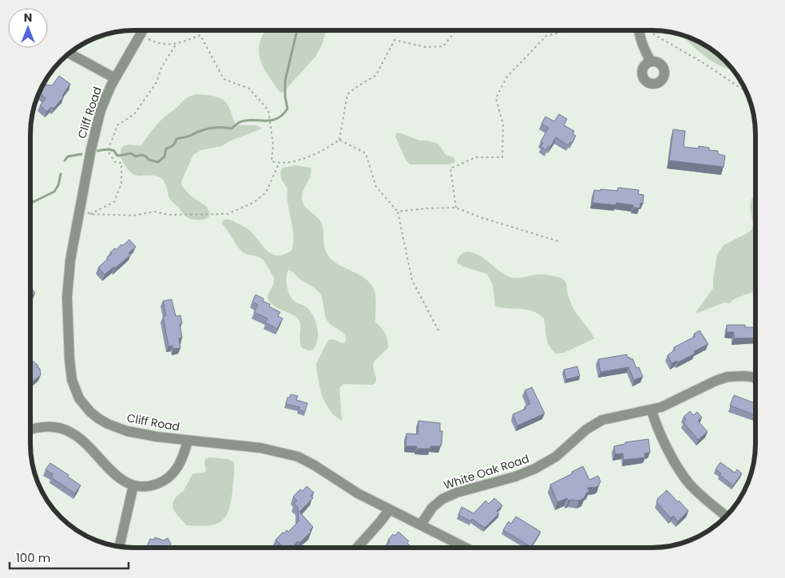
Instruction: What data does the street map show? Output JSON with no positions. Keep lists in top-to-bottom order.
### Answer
{
  "streets": {
    "street": ["Cliff Road", "White Oak Road"]
  },
  "crossings": [
    ["Cliff Road", "White Oak Road"]
  ],
  "scale_bar": "100 m",
  "north": "top"
}
